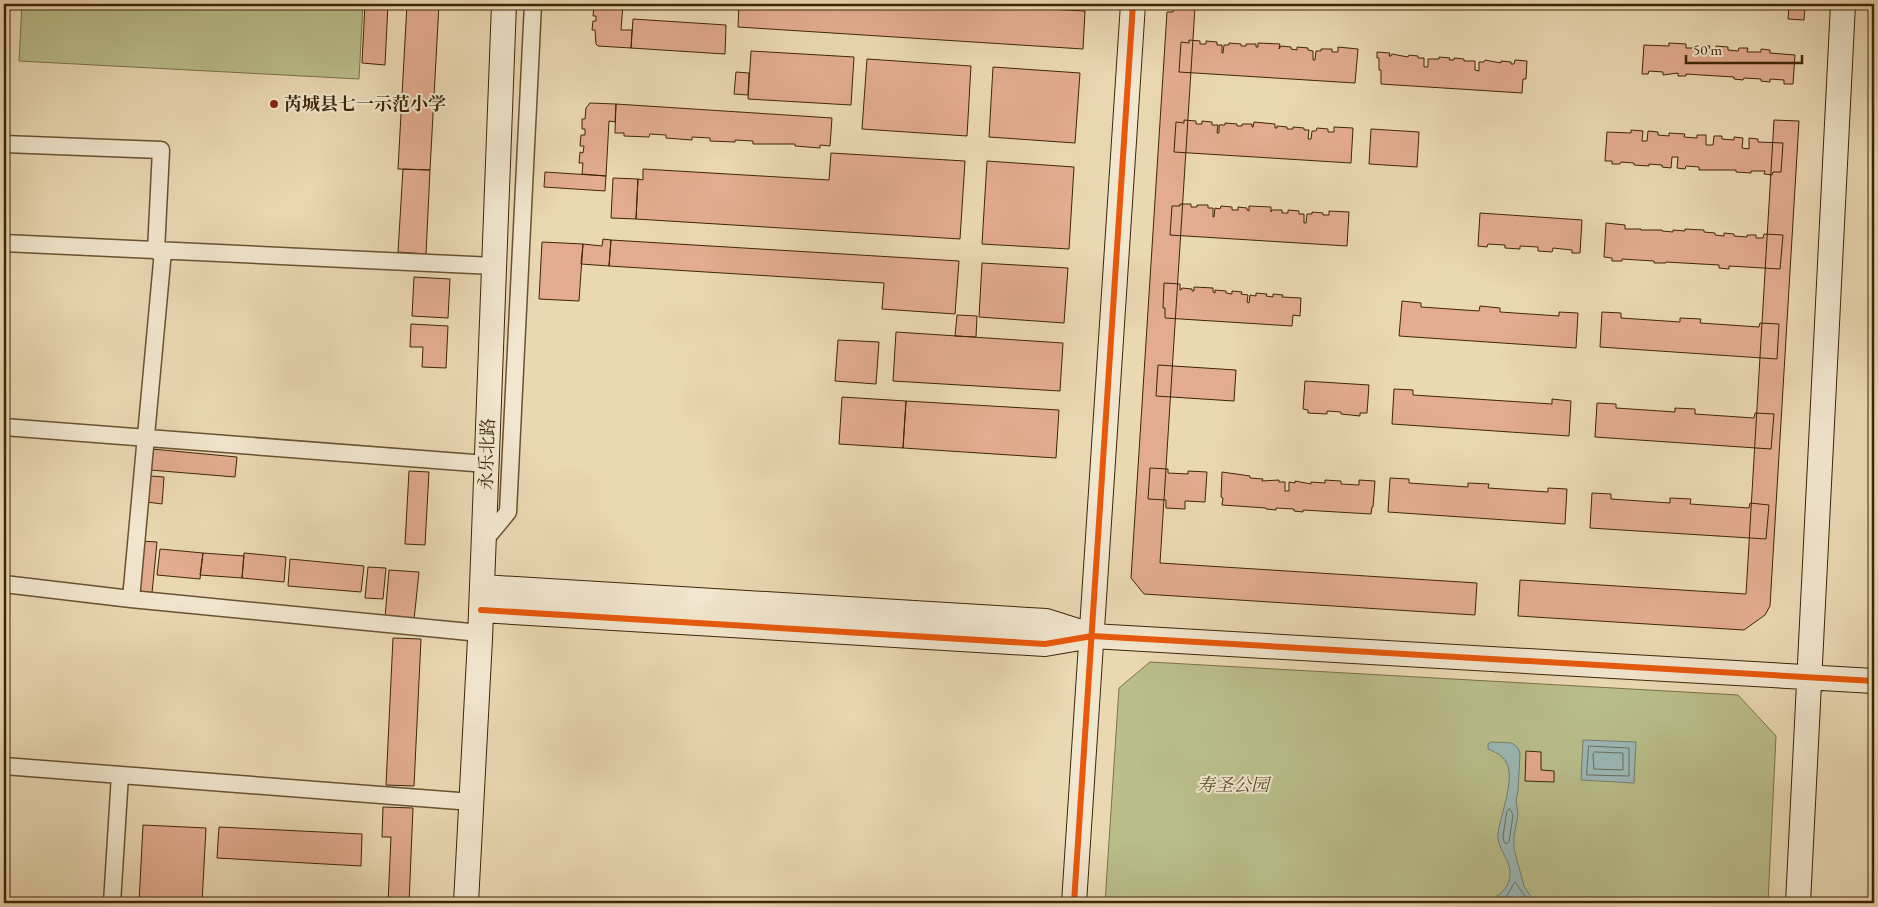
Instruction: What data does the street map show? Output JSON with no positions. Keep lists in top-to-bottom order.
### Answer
{
  "streets": {
    "street": ["永乐北路"]
  },
  "parks": ["寿圣公园"],
  "places": ["芮城县七一示范小学"],
  "scale_bar": "50 m"
}
